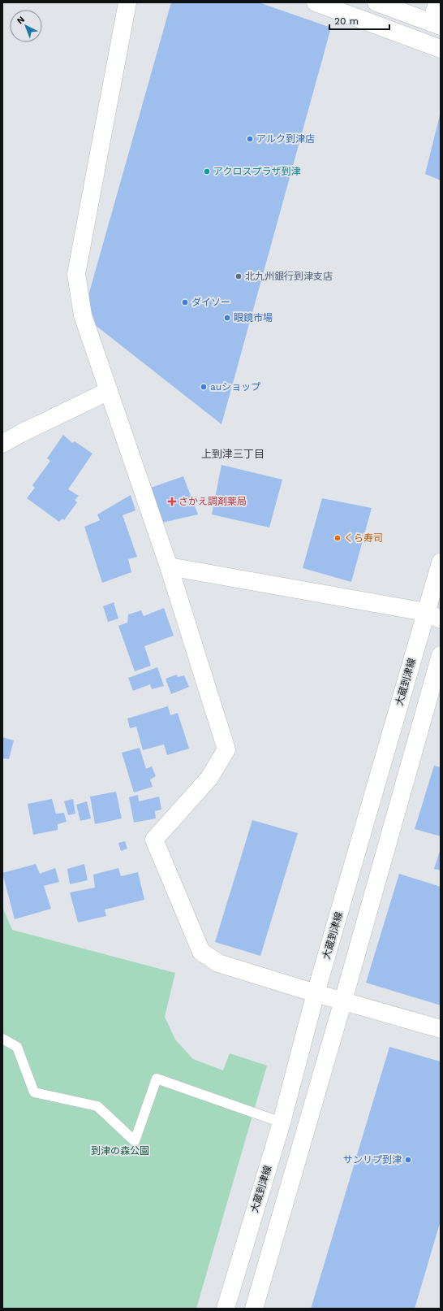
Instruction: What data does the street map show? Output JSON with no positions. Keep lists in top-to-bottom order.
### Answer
{
  "streets": {
    "main road": ["大蔵到津線"]
  },
  "districts": ["上到津三丁目"],
  "parks": ["到津の森公園"],
  "places": {
    "other": [
      "アルク到津店",
      "アクロスプラザ到津",
      "北九州銀行到津支店",
      "ダイソー",
      "眼鏡市場",
      "auショップ",
      "くら寿司",
      "サンリプ到津"
    ],
    "health": ["さかえ調剤薬局"]
  },
  "scale_bar": "20 m",
  "north": "top left"
}
